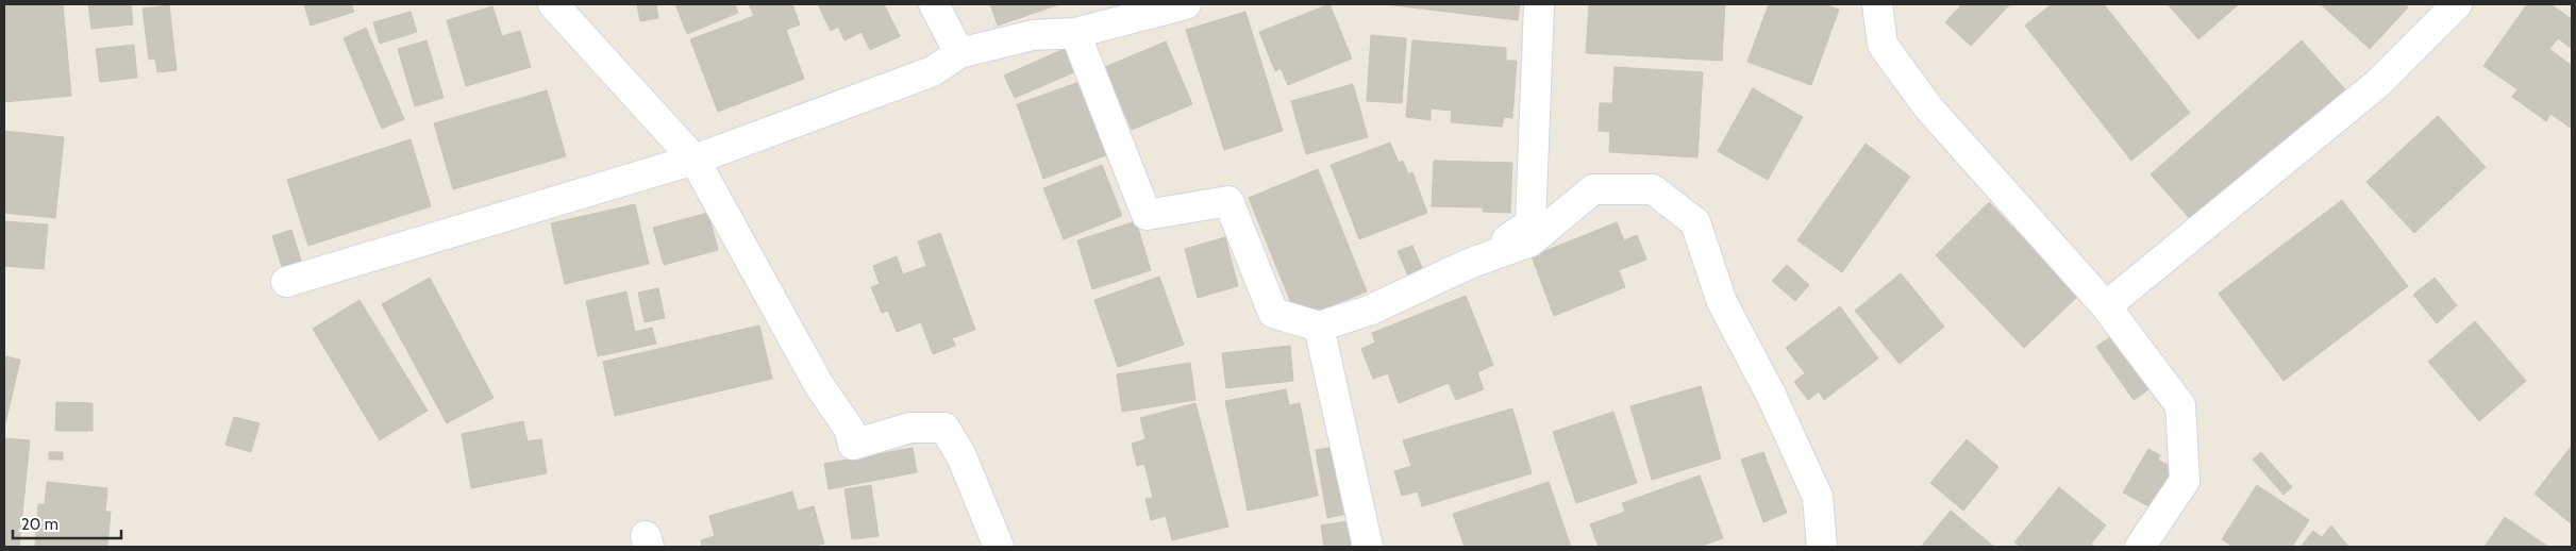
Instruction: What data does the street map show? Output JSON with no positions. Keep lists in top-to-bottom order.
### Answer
{
  "scale_bar": "20 m"
}
